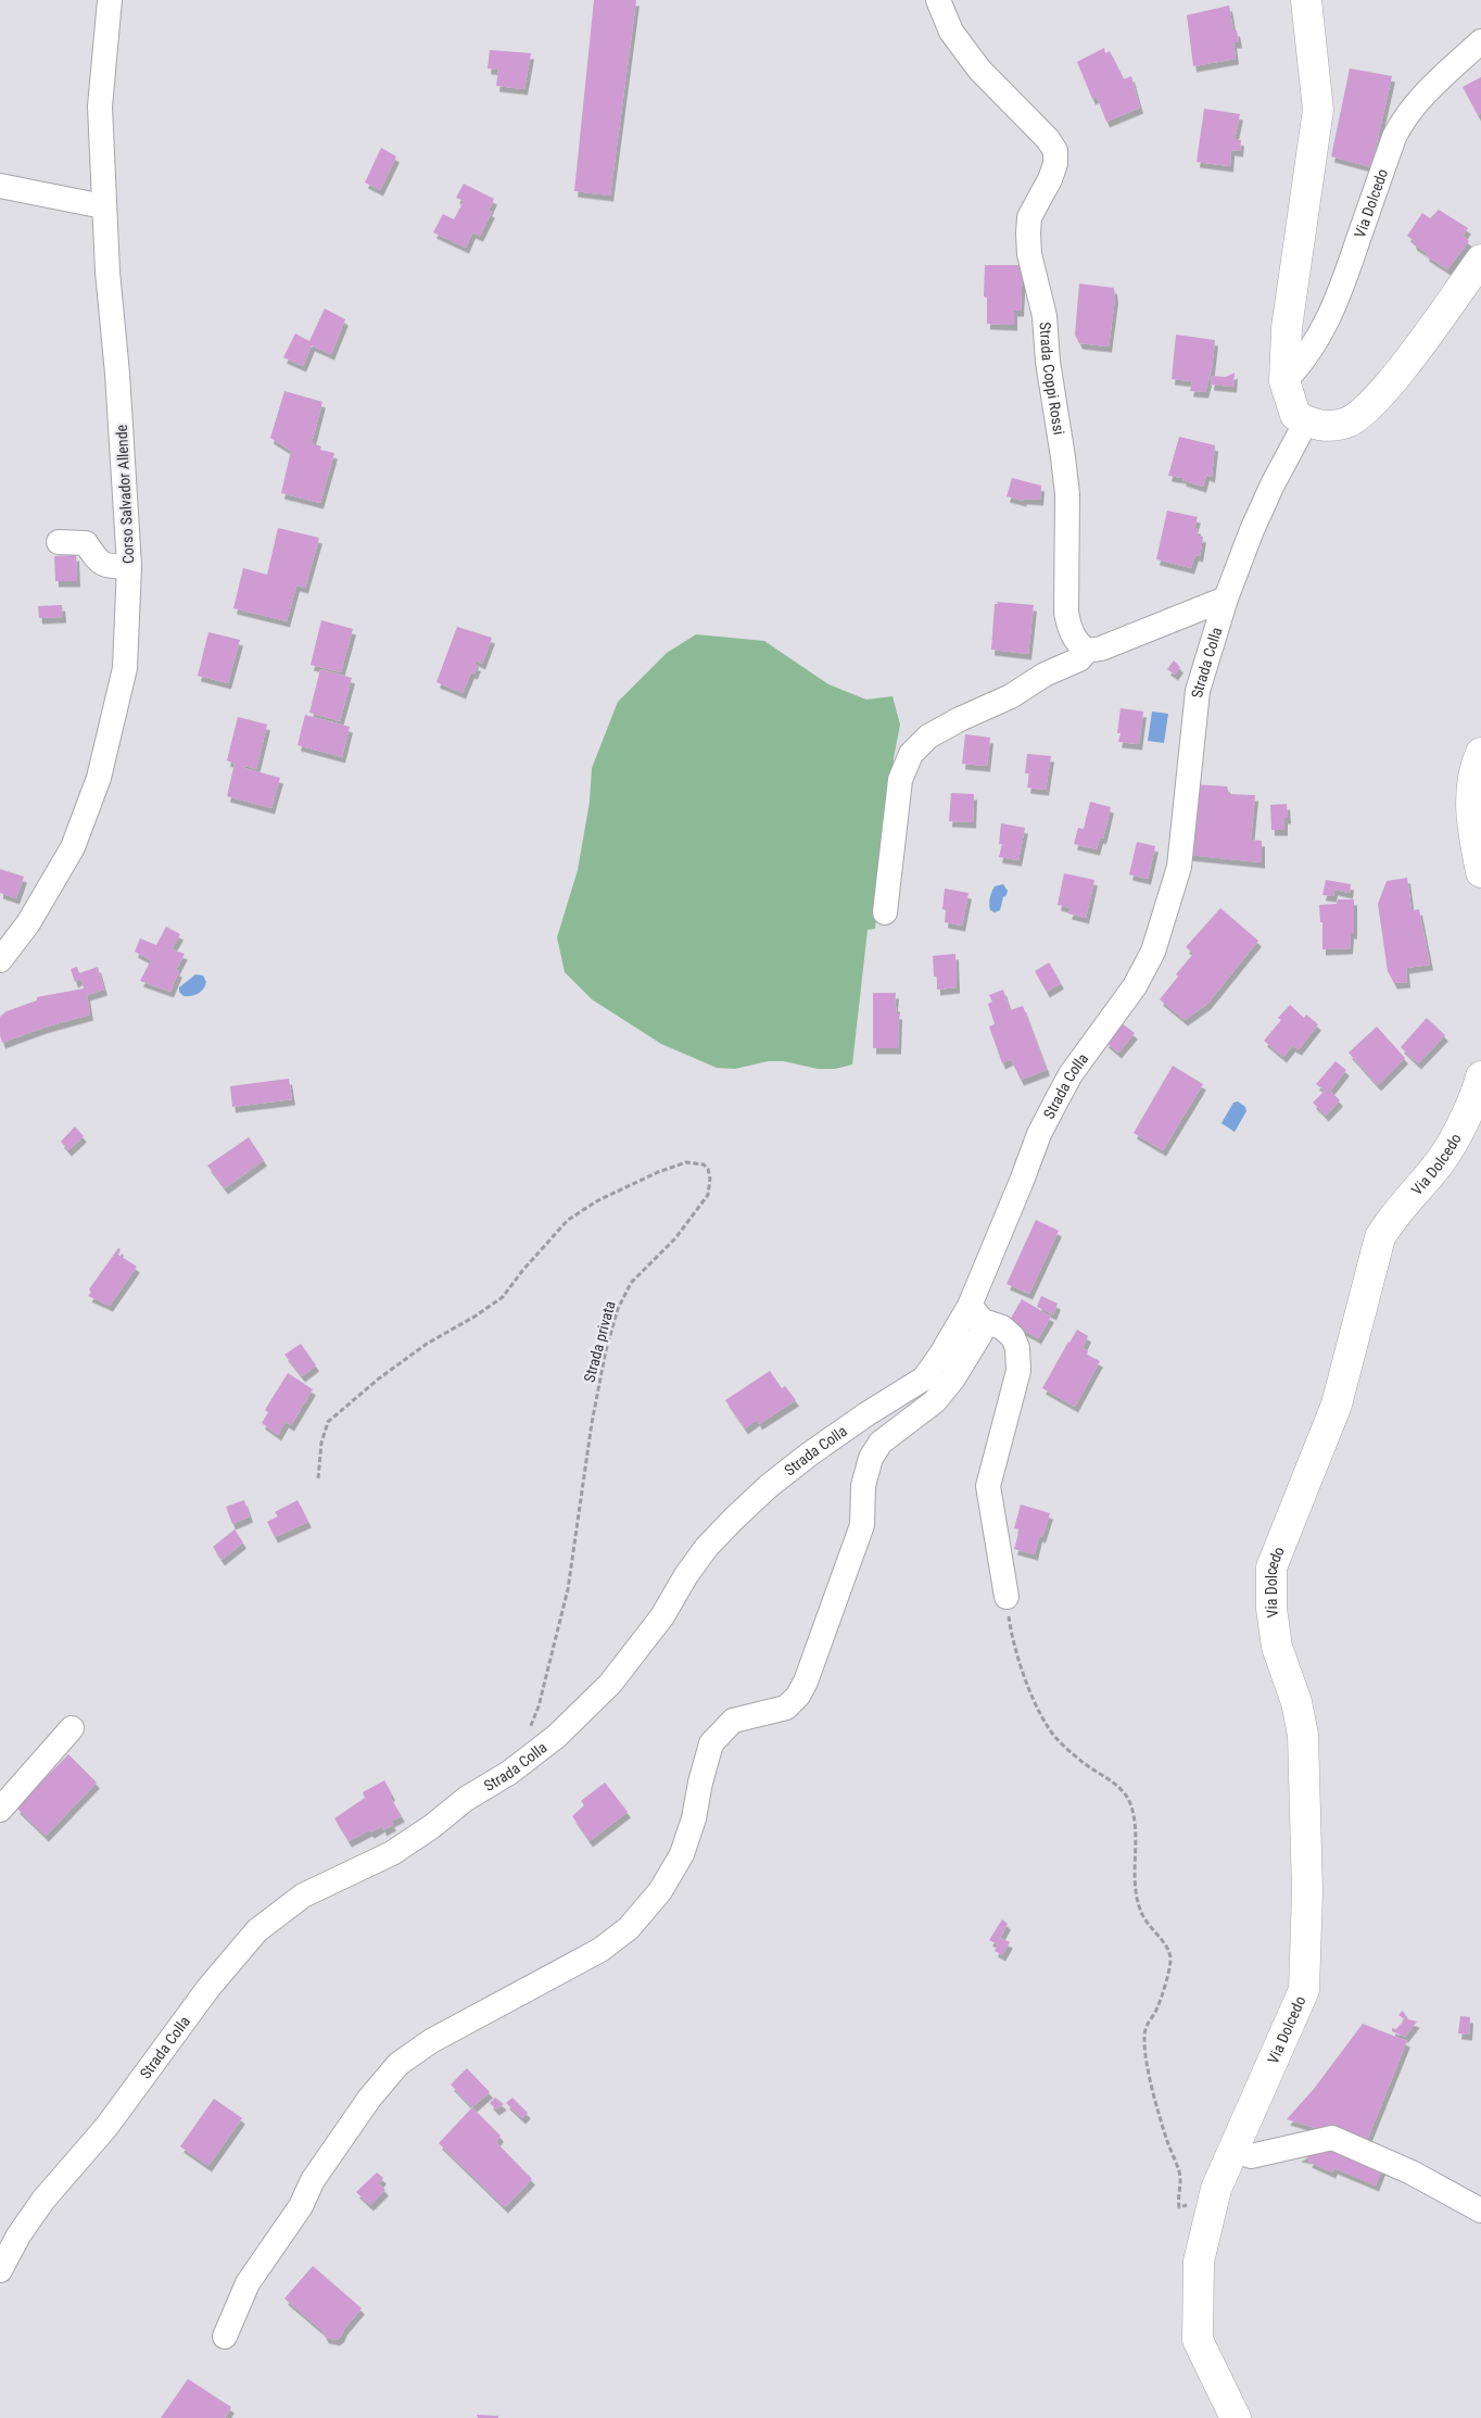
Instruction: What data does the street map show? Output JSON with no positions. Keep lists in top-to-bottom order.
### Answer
{
  "streets": {
    "main road": ["Via Dolcedo"],
    "street": ["Strada Coppi Rossi", "Corso Salvador Allende", "Strada Colla"],
    "path": ["Strada privata"]
  }
}
